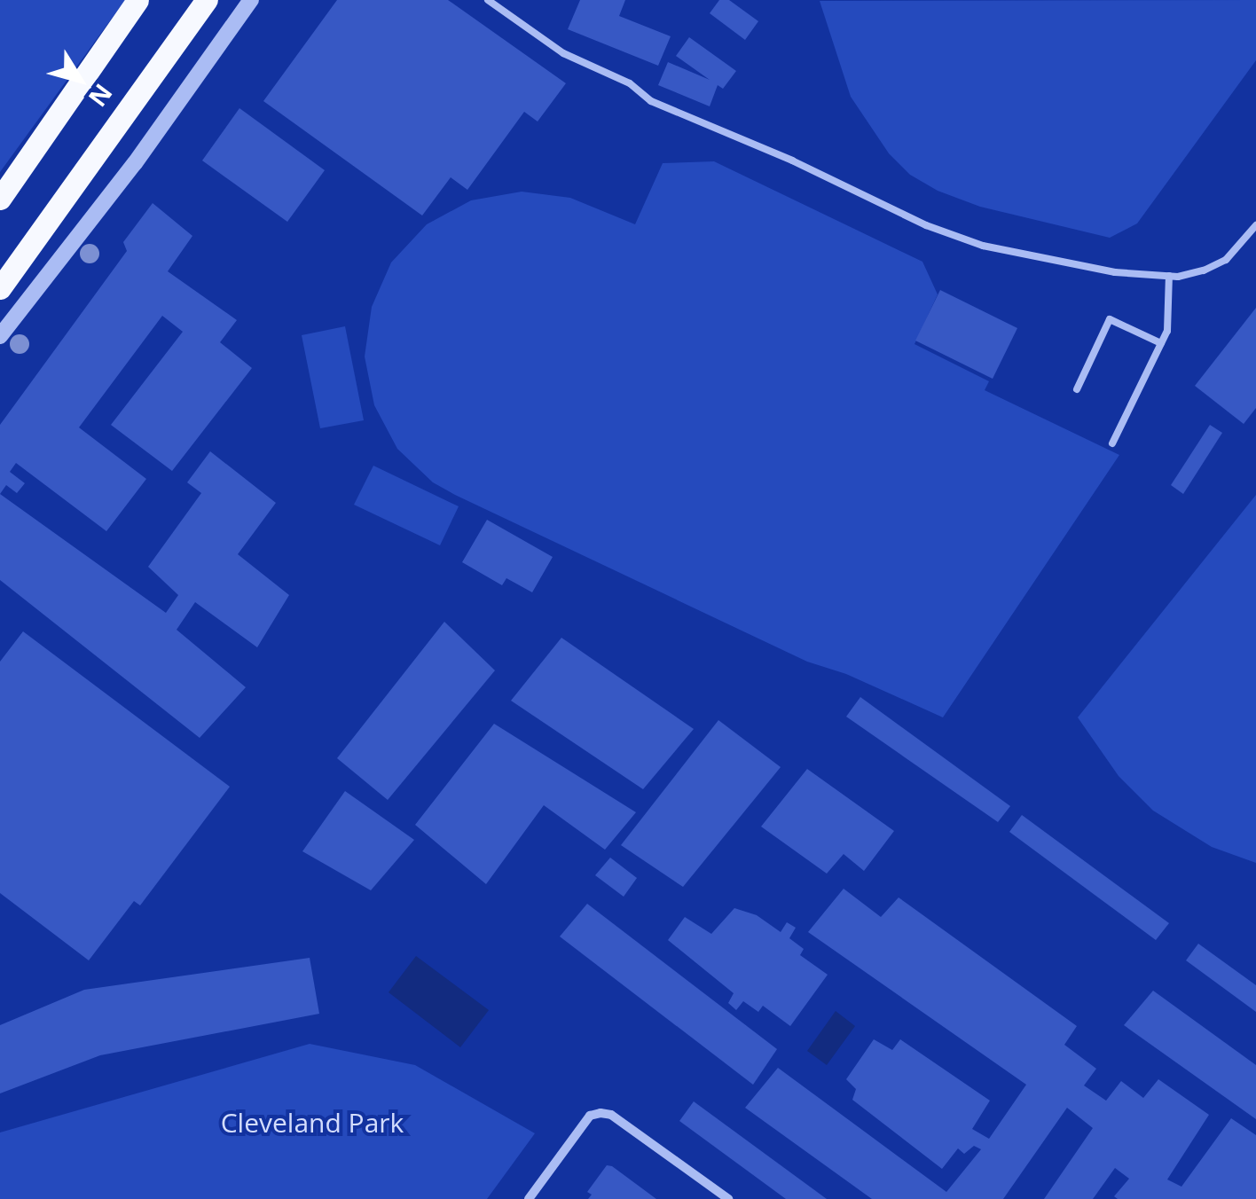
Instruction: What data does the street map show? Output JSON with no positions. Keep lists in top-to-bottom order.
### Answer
{
  "parks": ["Cleveland Park"],
  "north": "bottom right"
}
